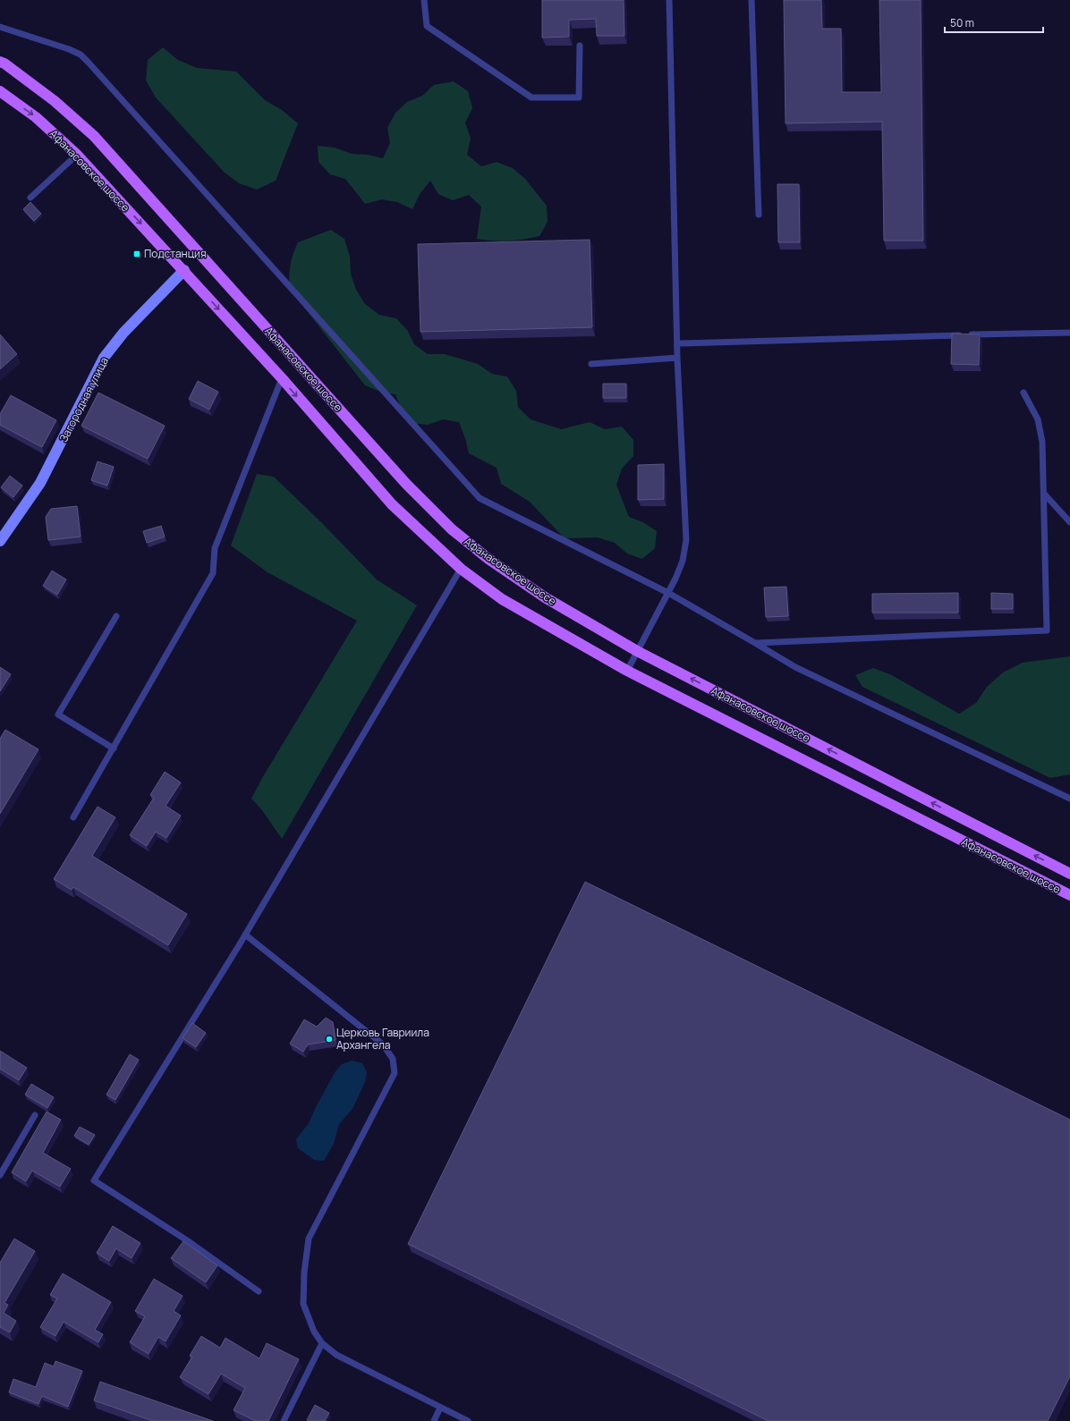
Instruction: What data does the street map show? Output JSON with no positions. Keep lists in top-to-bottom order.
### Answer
{
  "streets": {
    "main road": ["Афанасовское шоссе"],
    "street": ["Загородная улица"]
  },
  "crossings": [
    ["Афанасовское шоссе", "Загородная улица"]
  ],
  "places": {
    "transit": ["Подстанция"],
    "other": ["Церковь Гавриила Архангела"]
  },
  "scale_bar": "50 m"
}
